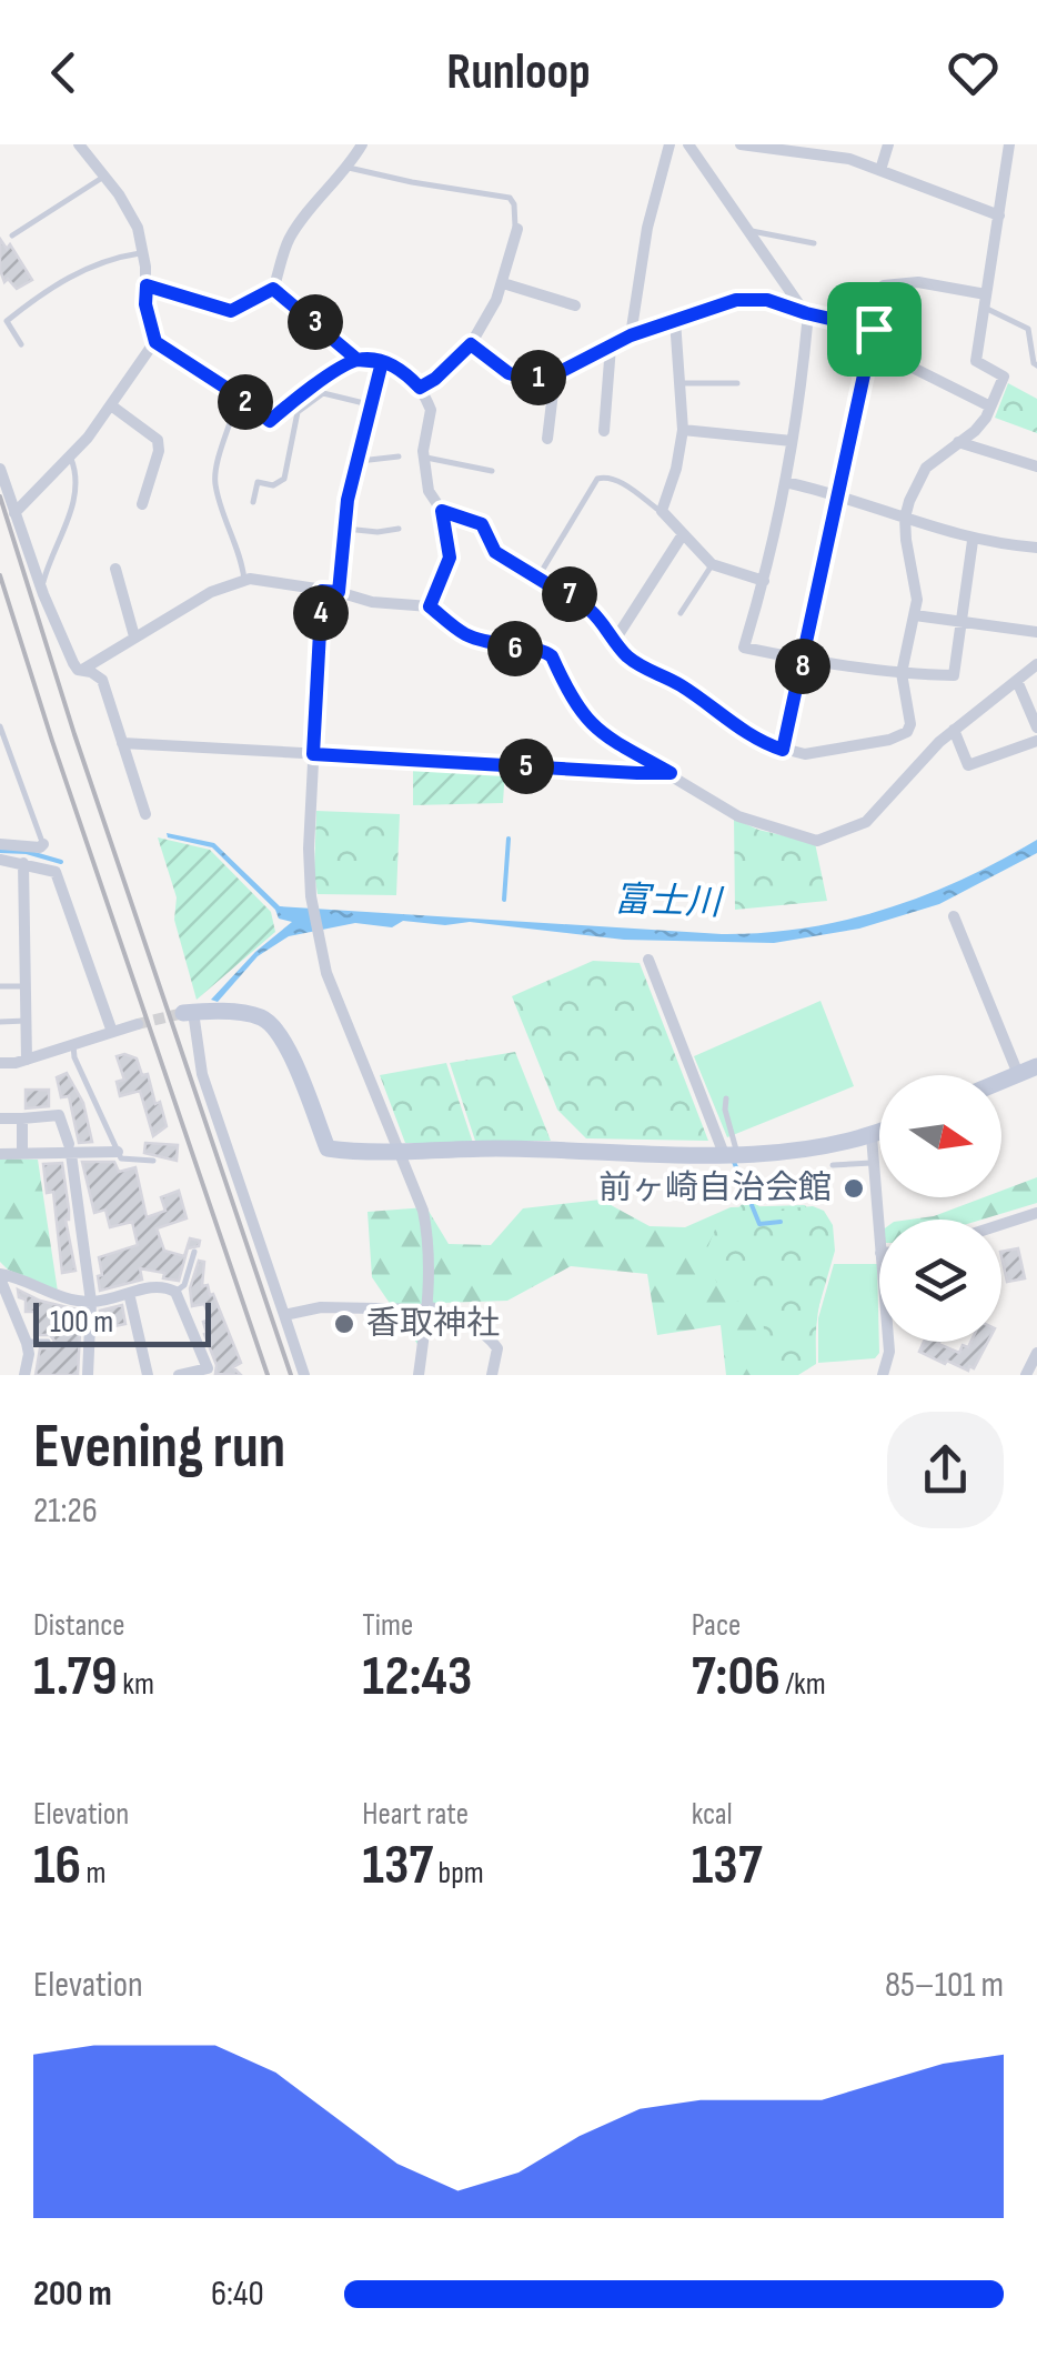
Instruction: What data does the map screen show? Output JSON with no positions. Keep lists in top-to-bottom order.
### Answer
{
  "water": ["富士川"],
  "places": ["前ヶ崎自治会館", "香取神社"],
  "scale_bar": "100 m",
  "north": "right",
  "page": {
    "header": "Runloop",
    "pins": [
      "3",
      "1",
      "2",
      "7",
      "4",
      "6",
      "8",
      "5"
    ],
    "scale": "100 m",
    "heading": ["Evening run", "21:26"],
    "stats": [
      ["Distance", "1.79 km"],
      ["Time", "12:43"],
      ["Pace", "7:06 /km"],
      ["Elevation", "16 m"],
      ["Heart rate", "137 bpm"],
      ["kcal", "137"]
    ],
    "chart": ["Elevation", "85–101 m"],
    "list": [
      {
        "name": "200 m",
        "note": "6:40"
      }
    ]
  }
}
